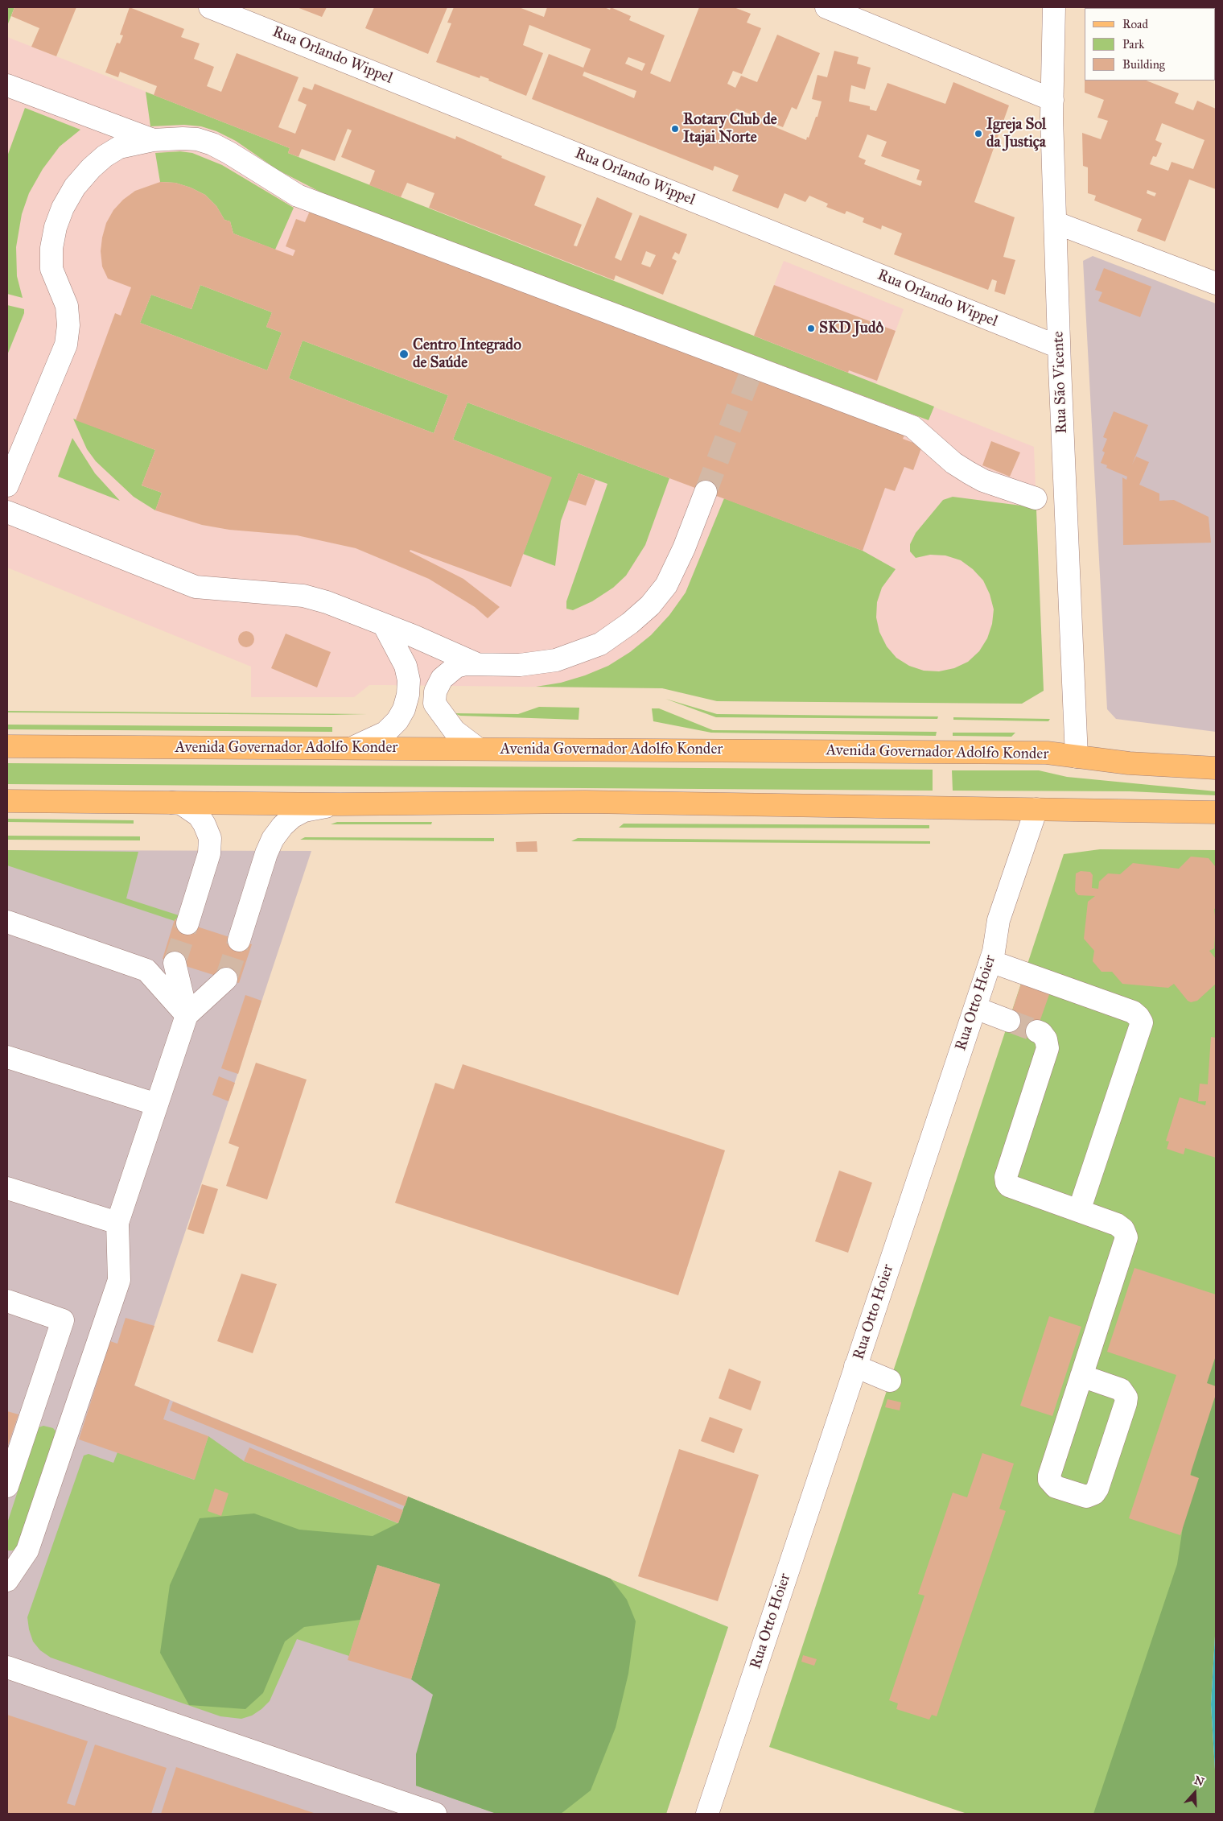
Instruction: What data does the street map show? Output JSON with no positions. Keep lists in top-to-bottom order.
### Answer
{
  "streets": {
    "main road": ["Avenida Governador Adolfo Konder"],
    "street": ["Rua Orlando Wippel", "Rua São Vicente", "Rua Otto Hoier"]
  },
  "crossings": [
    ["Rua Orlando Wippel", "Rua São Vicente"],
    ["Rua São Vicente", "Avenida Governador Adolfo Konder"]
  ],
  "places": [
    "Rotary Club de Itajai Norte",
    "Igreja Sol da Justiça",
    "SKD Judô",
    "Centro Integrado de Saúde"
  ],
  "legend": ["Road", "Park", "Building"],
  "north": "top"
}
